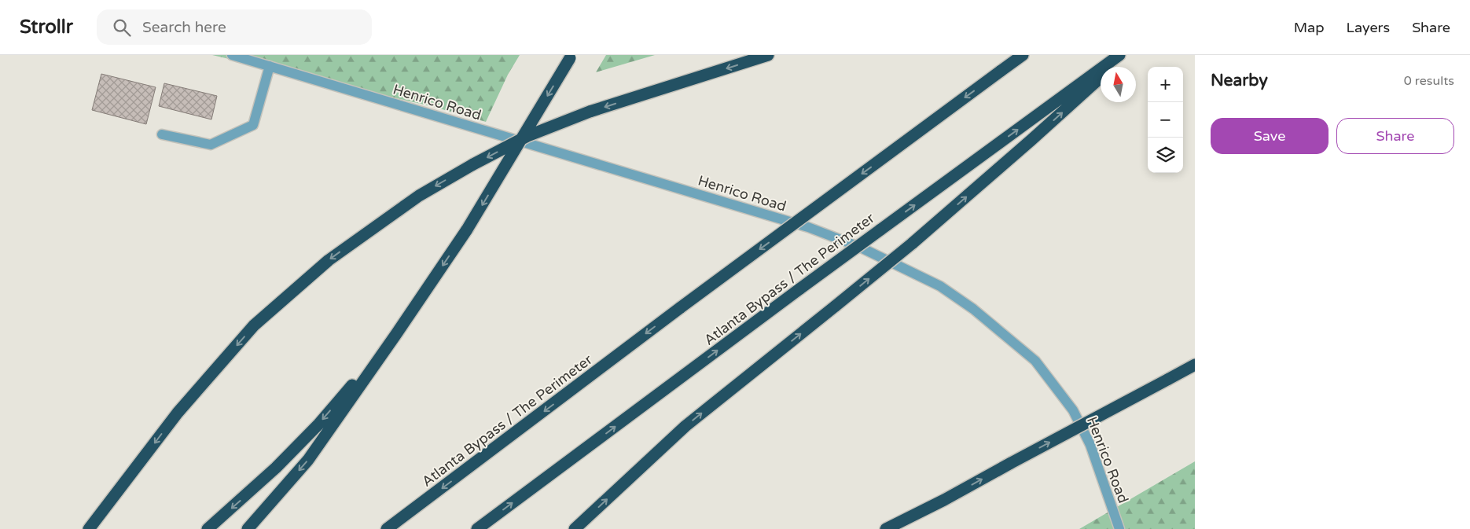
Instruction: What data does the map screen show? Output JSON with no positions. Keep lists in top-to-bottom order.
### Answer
{
  "streets": {
    "highway": ["Atlanta Bypass / The Perimeter"],
    "street": ["Henrico Road"]
  },
  "north": "top",
  "page": {
    "header": "Strollr",
    "search": "Search here",
    "nav": ["Map", "Layers", "Share"],
    "heading": ["Nearby", "0 results"],
    "map_buttons": ["+", "−"],
    "buttons": ["Save", "Share"]
  }
}
